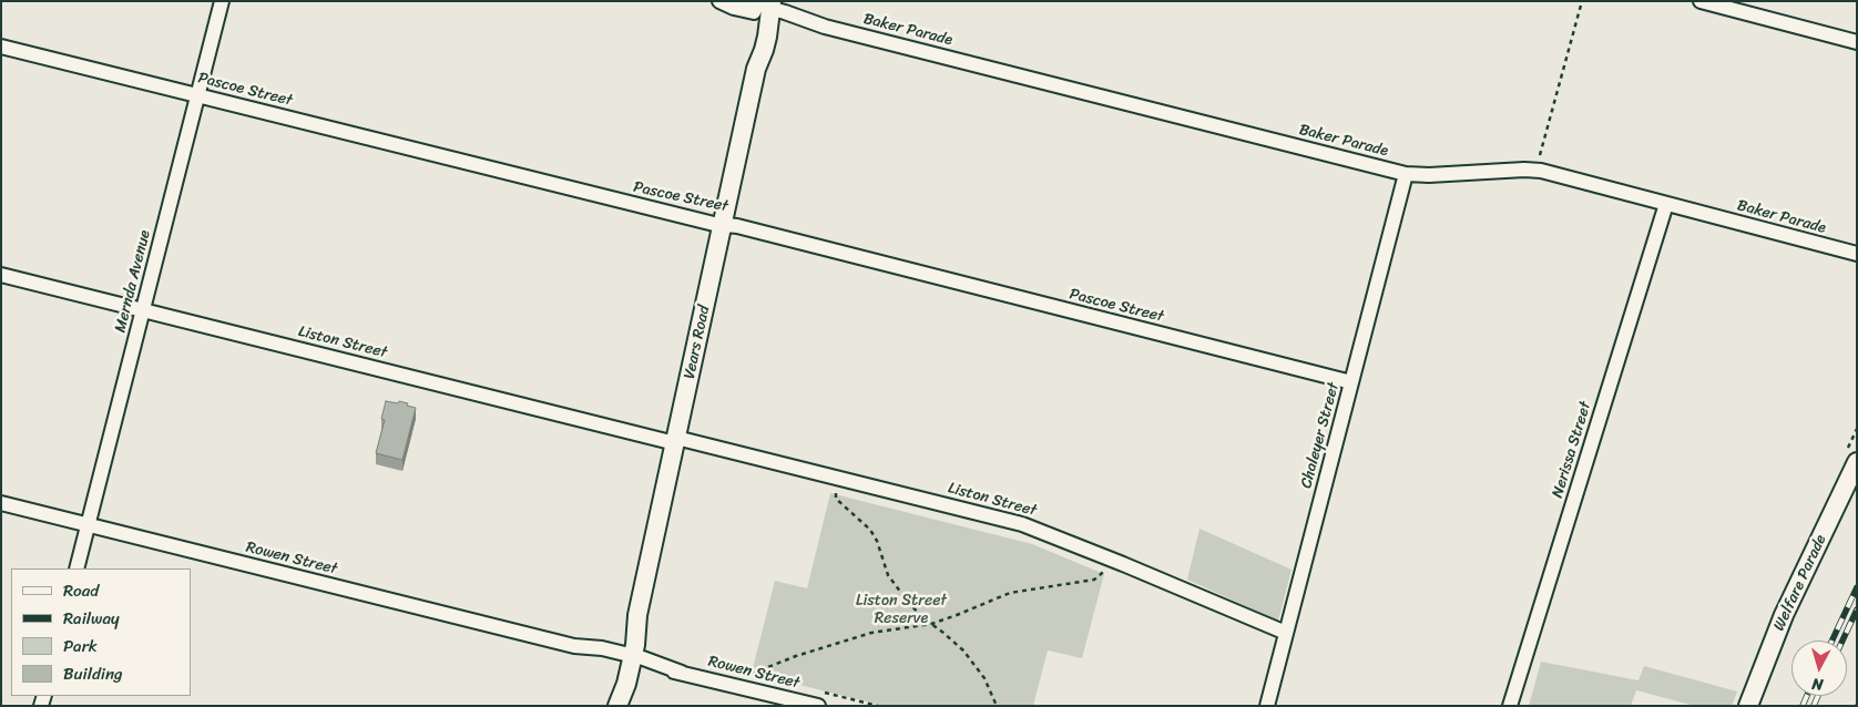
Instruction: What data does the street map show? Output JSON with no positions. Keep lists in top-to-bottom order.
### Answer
{
  "streets": {
    "street": [
      "Baker Parade",
      "Pascoe Street",
      "Mernda Avenue",
      "Liston Street",
      "Vears Road",
      "Chaleyer Street",
      "Nerissa Street",
      "Rowen Street",
      "Welfare Parade"
    ]
  },
  "crossings": [
    ["Baker Parade", "Vears Road"],
    ["Baker Parade", "Chaleyer Street"],
    ["Baker Parade", "Nerissa Street"],
    ["Pascoe Street", "Mernda Avenue"],
    ["Pascoe Street", "Vears Road"],
    ["Pascoe Street", "Chaleyer Street"],
    ["Mernda Avenue", "Liston Street"],
    ["Mernda Avenue", "Rowen Street"],
    ["Liston Street", "Vears Road"],
    ["Liston Street", "Chaleyer Street"],
    ["Vears Road", "Rowen Street"]
  ],
  "parks": ["Liston Street Reserve"],
  "legend": [
    "Road",
    "Railway",
    "Park",
    "Building"
  ],
  "north": "bottom"
}
